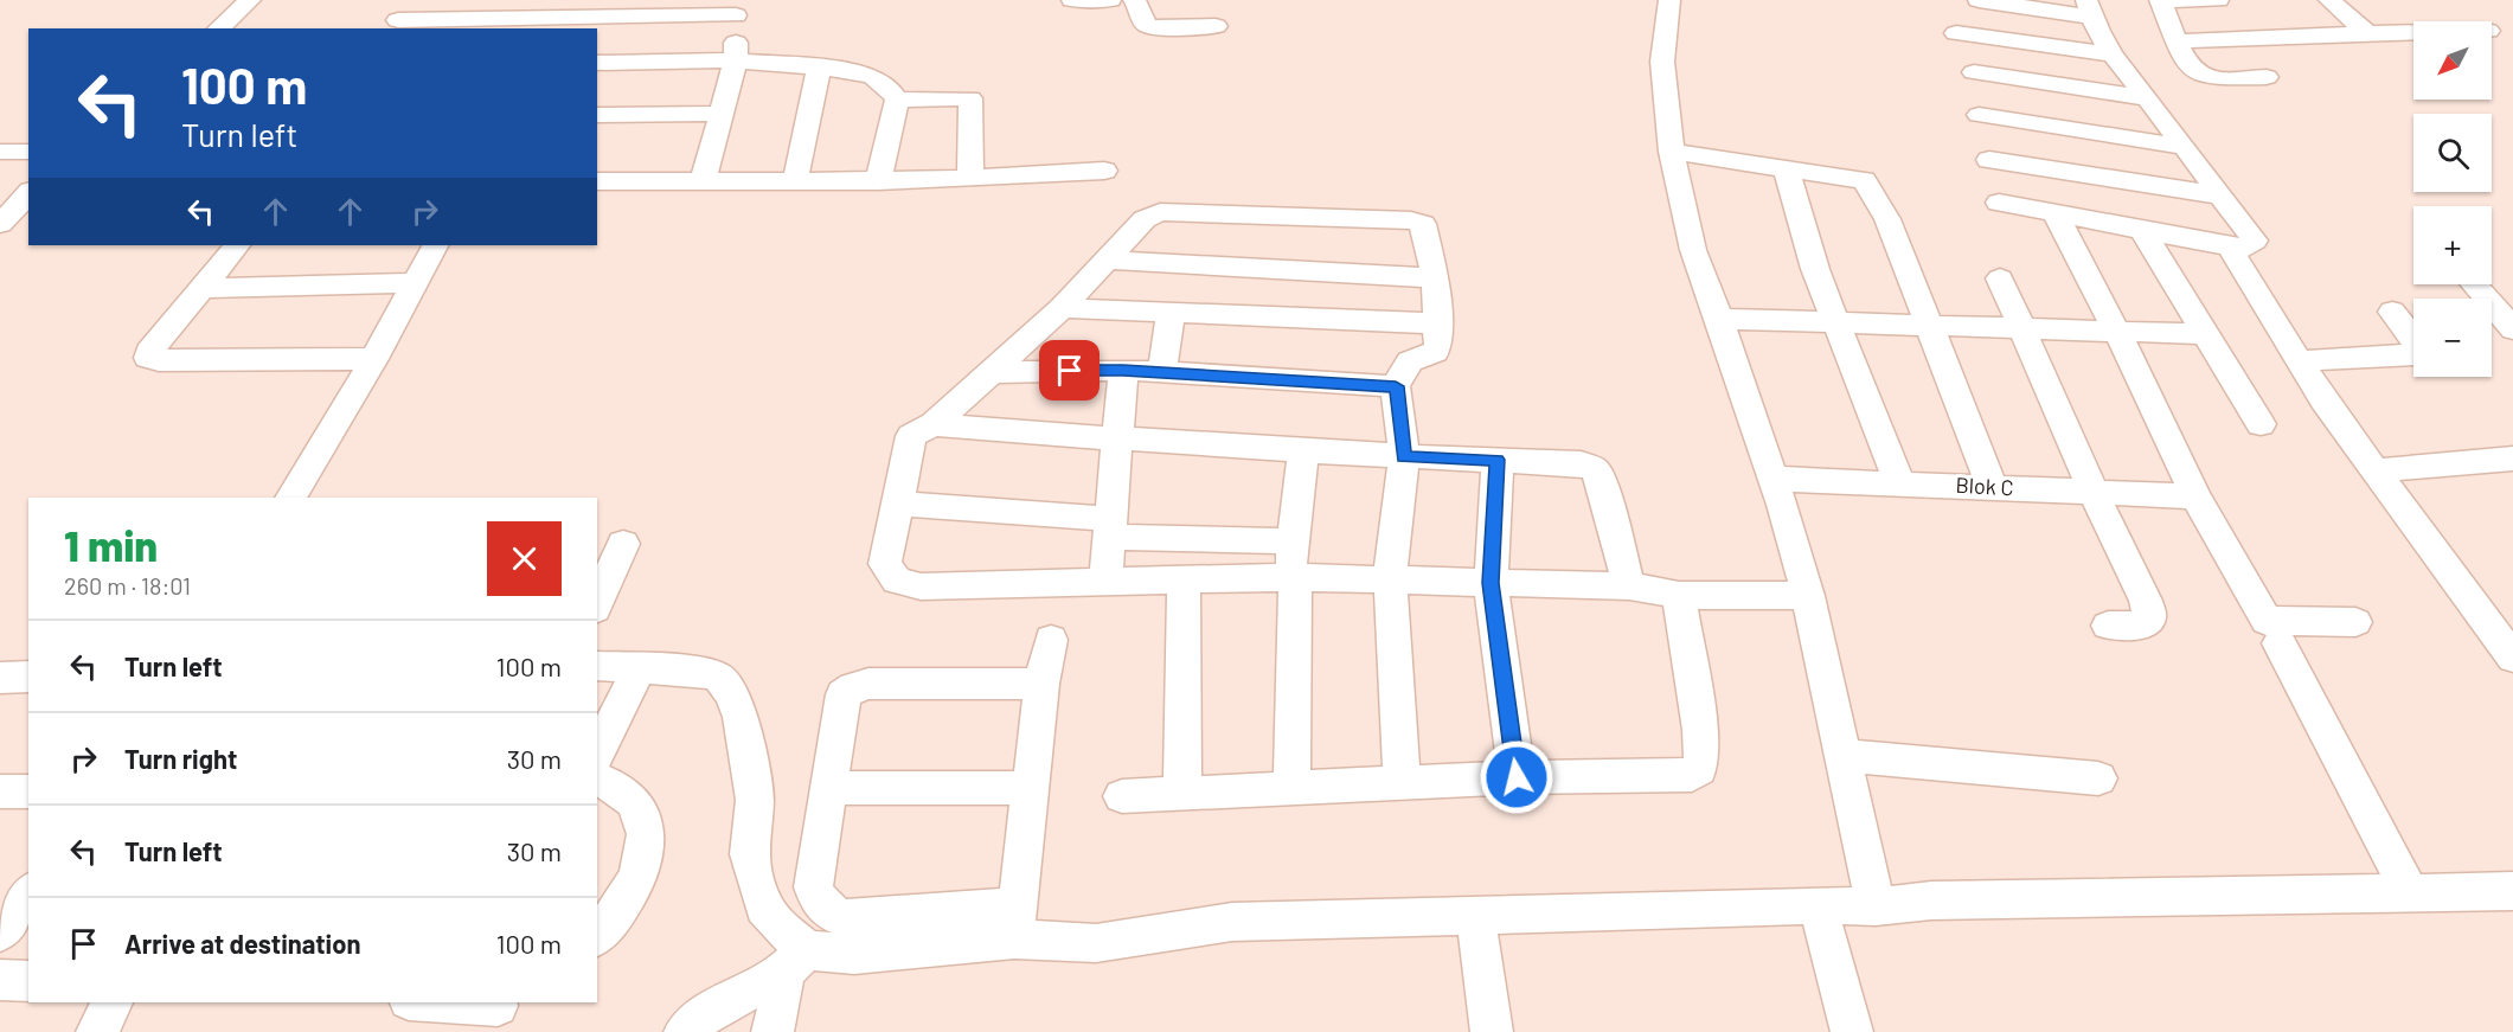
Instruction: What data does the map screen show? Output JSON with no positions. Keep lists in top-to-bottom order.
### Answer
{
  "streets": {
    "street": ["Blok C"]
  },
  "north": "bottom left",
  "page": {
    "map_buttons": ["+", "−"],
    "turn": ["100 m", "Turn left"],
    "heading": ["1 min", "260 m · 18:01"],
    "list": [
      {
        "name": "Turn left",
        "value": "100 m"
      },
      {
        "name": "Turn right",
        "value": "30 m"
      },
      {
        "name": "Turn left",
        "value": "30 m"
      },
      {
        "name": "Arrive at destination",
        "value": "100 m"
      }
    ]
  }
}
